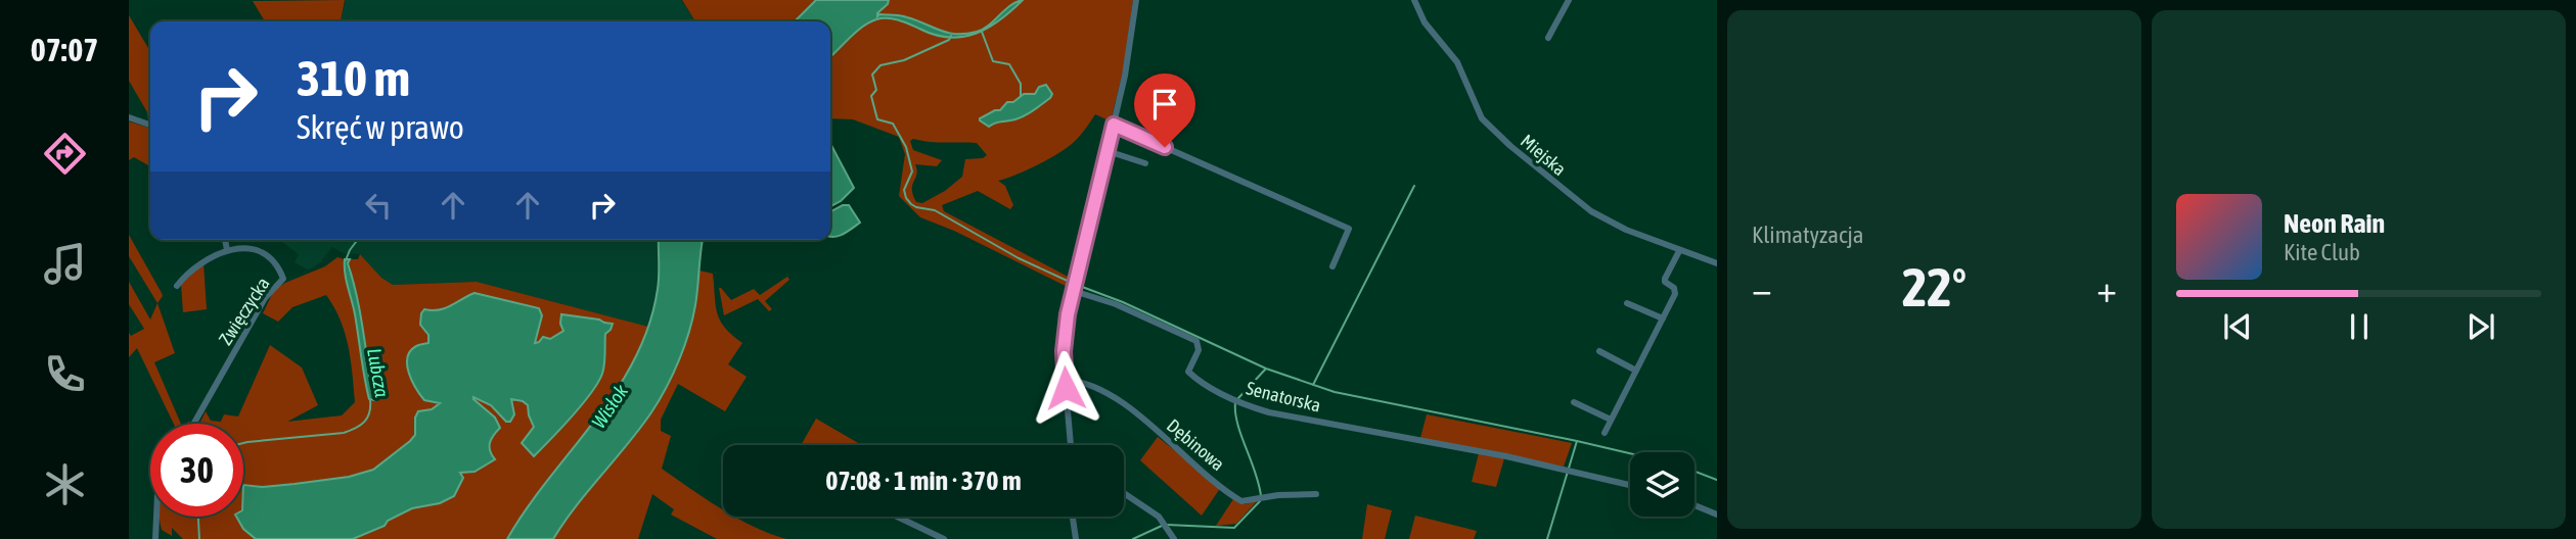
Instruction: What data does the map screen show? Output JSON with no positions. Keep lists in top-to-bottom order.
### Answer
{
  "streets": {
    "street": [
      "Miejska",
      "Zwięczycka",
      "Senatorska",
      "Dębinowa"
    ]
  },
  "water": ["Lubcza", "Wisłok"],
  "page": {
    "tabs": "07:07",
    "tile": "Klimatyzacja",
    "turn": ["310 m", "Skręć w prawo"],
    "song": ["Neon Rain", "Kite Club"],
    "heat": ["−", "22°", "+"],
    "limit": "30",
    "trip": "07:08 · 1 min · 370 m"
  }
}
